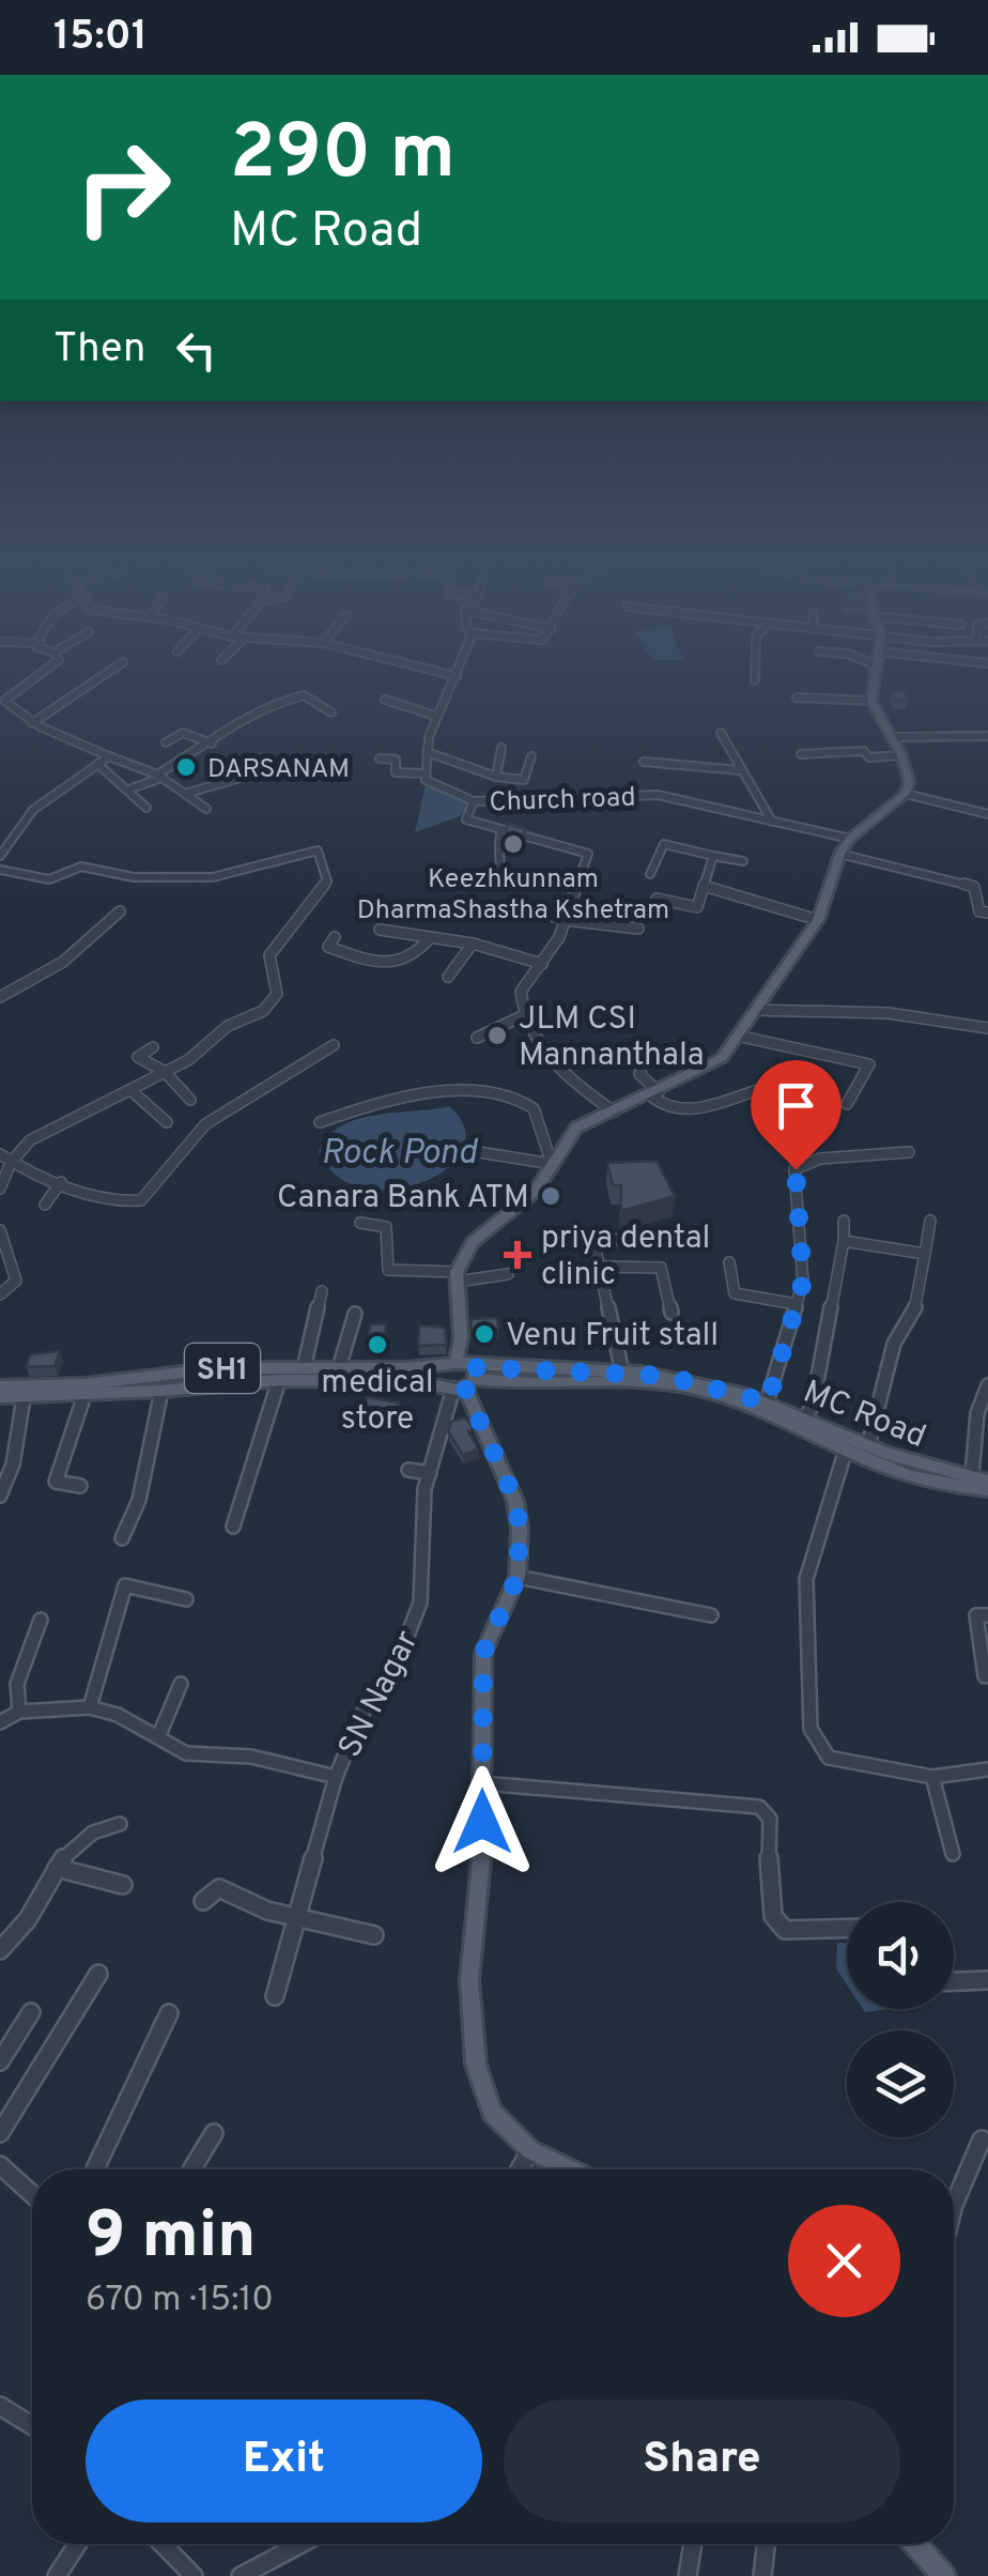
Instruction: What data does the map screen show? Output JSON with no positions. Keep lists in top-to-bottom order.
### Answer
{
  "streets": {
    "main road": ["SH1", "MC Road"],
    "street": ["Church road", "SN Nagar"]
  },
  "crossings": [
    ["MC Road", "SN Nagar"]
  ],
  "water": ["Rock Pond"],
  "places": {
    "other": [
      "DARSANAM",
      "Keezhkunnam DharmaShastha Kshetram",
      "JLM CSI Mannanthala",
      "Canara Bank ATM",
      "Venu Fruit stall",
      "medical store"
    ],
    "health": ["priya dental clinic"]
  },
  "page": {
    "status": "15:01",
    "turn": ["290 m", "MC Road"],
    "then": "Then",
    "heading": ["9 min", "670 m · 15:10"],
    "buttons": ["Exit", "Share"]
  }
}
